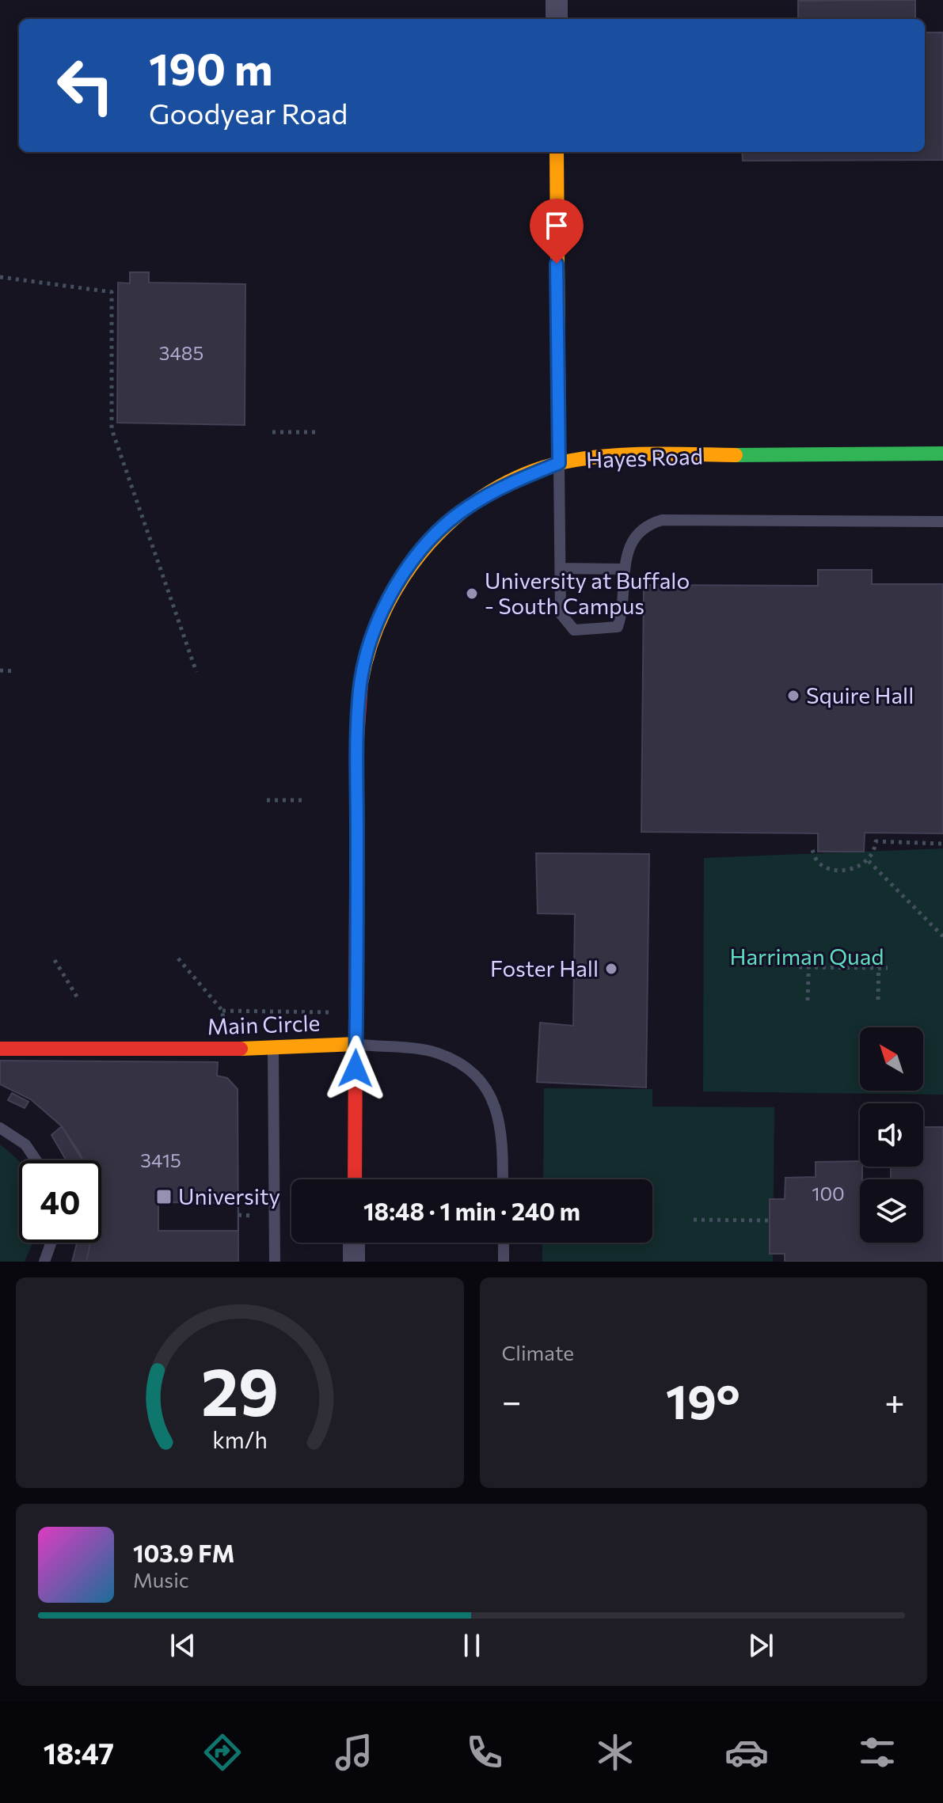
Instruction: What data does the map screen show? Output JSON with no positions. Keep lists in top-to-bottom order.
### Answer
{
  "streets": {
    "street": ["Hayes Road", "Main Circle"]
  },
  "crossings": [
    ["Hayes Road", "Main Circle"]
  ],
  "parks": ["Harriman Quad"],
  "places": {
    "other": ["University at Buffalo - South Campus", "Squire Hall", "Foster Hall"],
    "transit": ["University"]
  },
  "house_numbers": ["3485", "3415", "100"],
  "north": "top left",
  "page": {
    "turn": ["190 m", "Goodyear Road"],
    "limit": "40",
    "trip": "18:48 · 1 min · 240 m",
    "tile": "Climate",
    "heat": ["−", "19°", "+"],
    "song": ["103.9 FM", "Music"],
    "tabs": "18:47",
    "gauge": ["29", "km/h"]
  }
}
